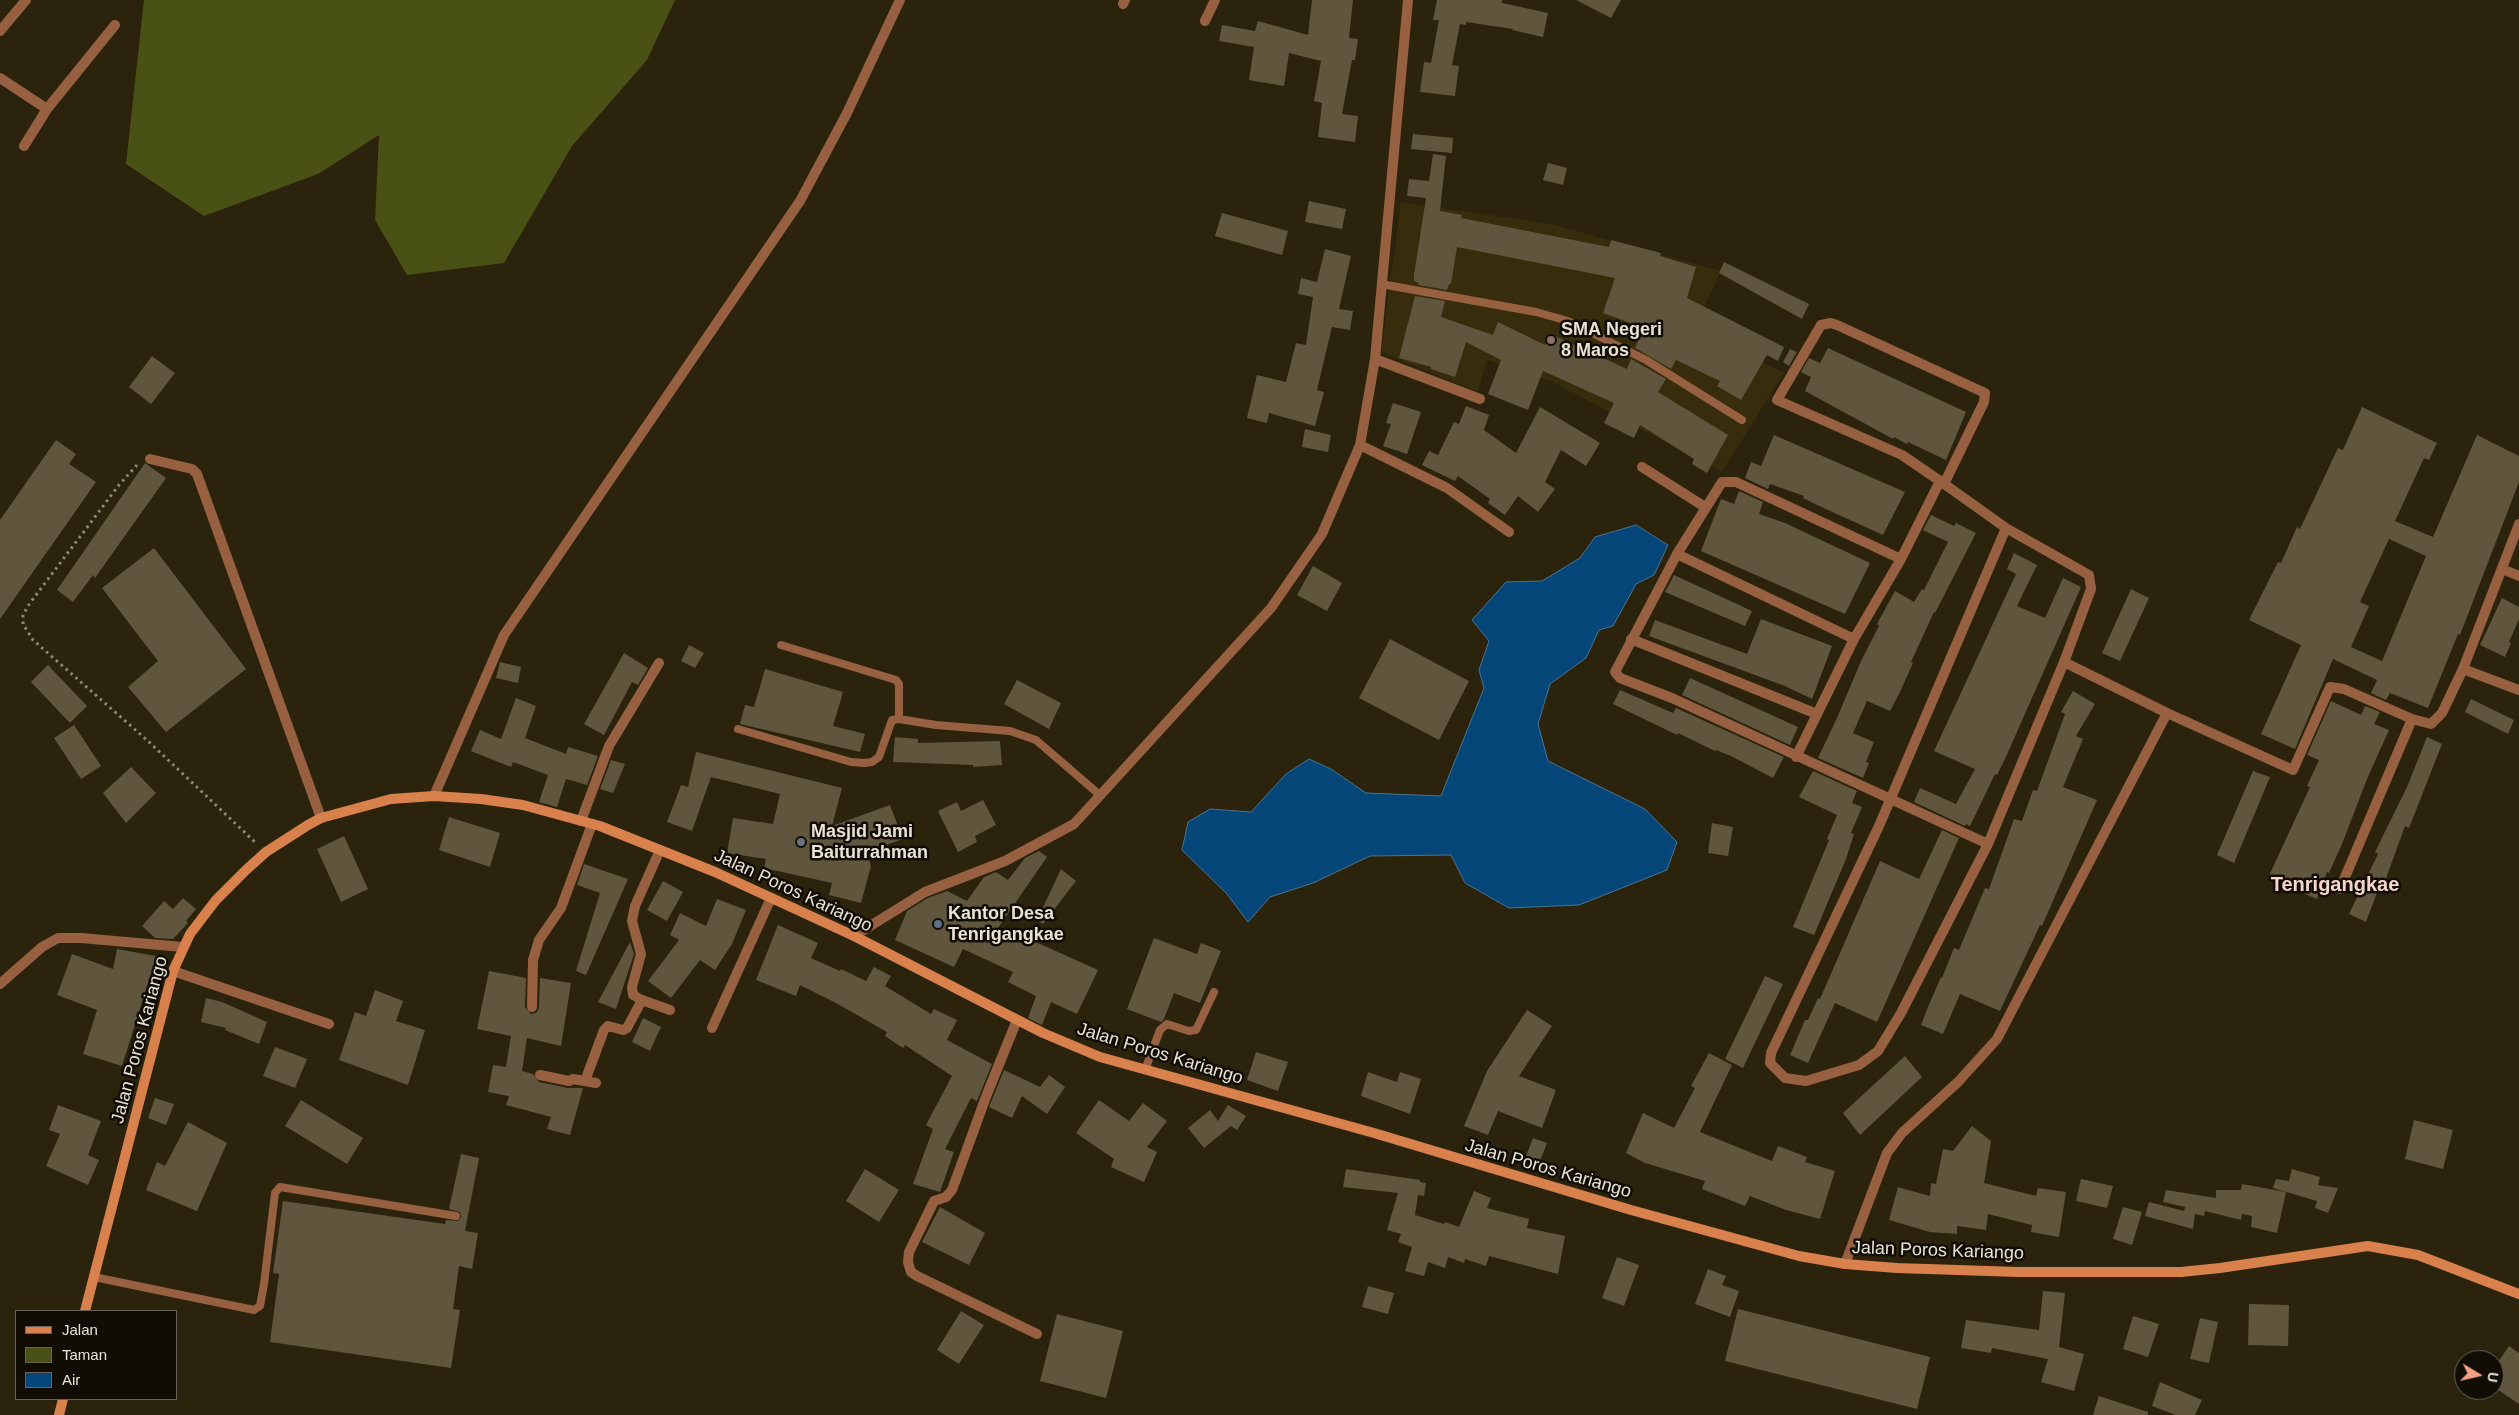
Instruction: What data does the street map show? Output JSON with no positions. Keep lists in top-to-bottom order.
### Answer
{
  "streets": {
    "main road": ["Jalan Poros Kariango"]
  },
  "districts": ["Tenrigangkae"],
  "places": ["SMA Negeri 8 Maros", "Masjid Jami Baiturrahman", "Kantor Desa Tenrigangkae"],
  "legend": ["Jalan", "Taman", "Air"],
  "north": "right"
}
